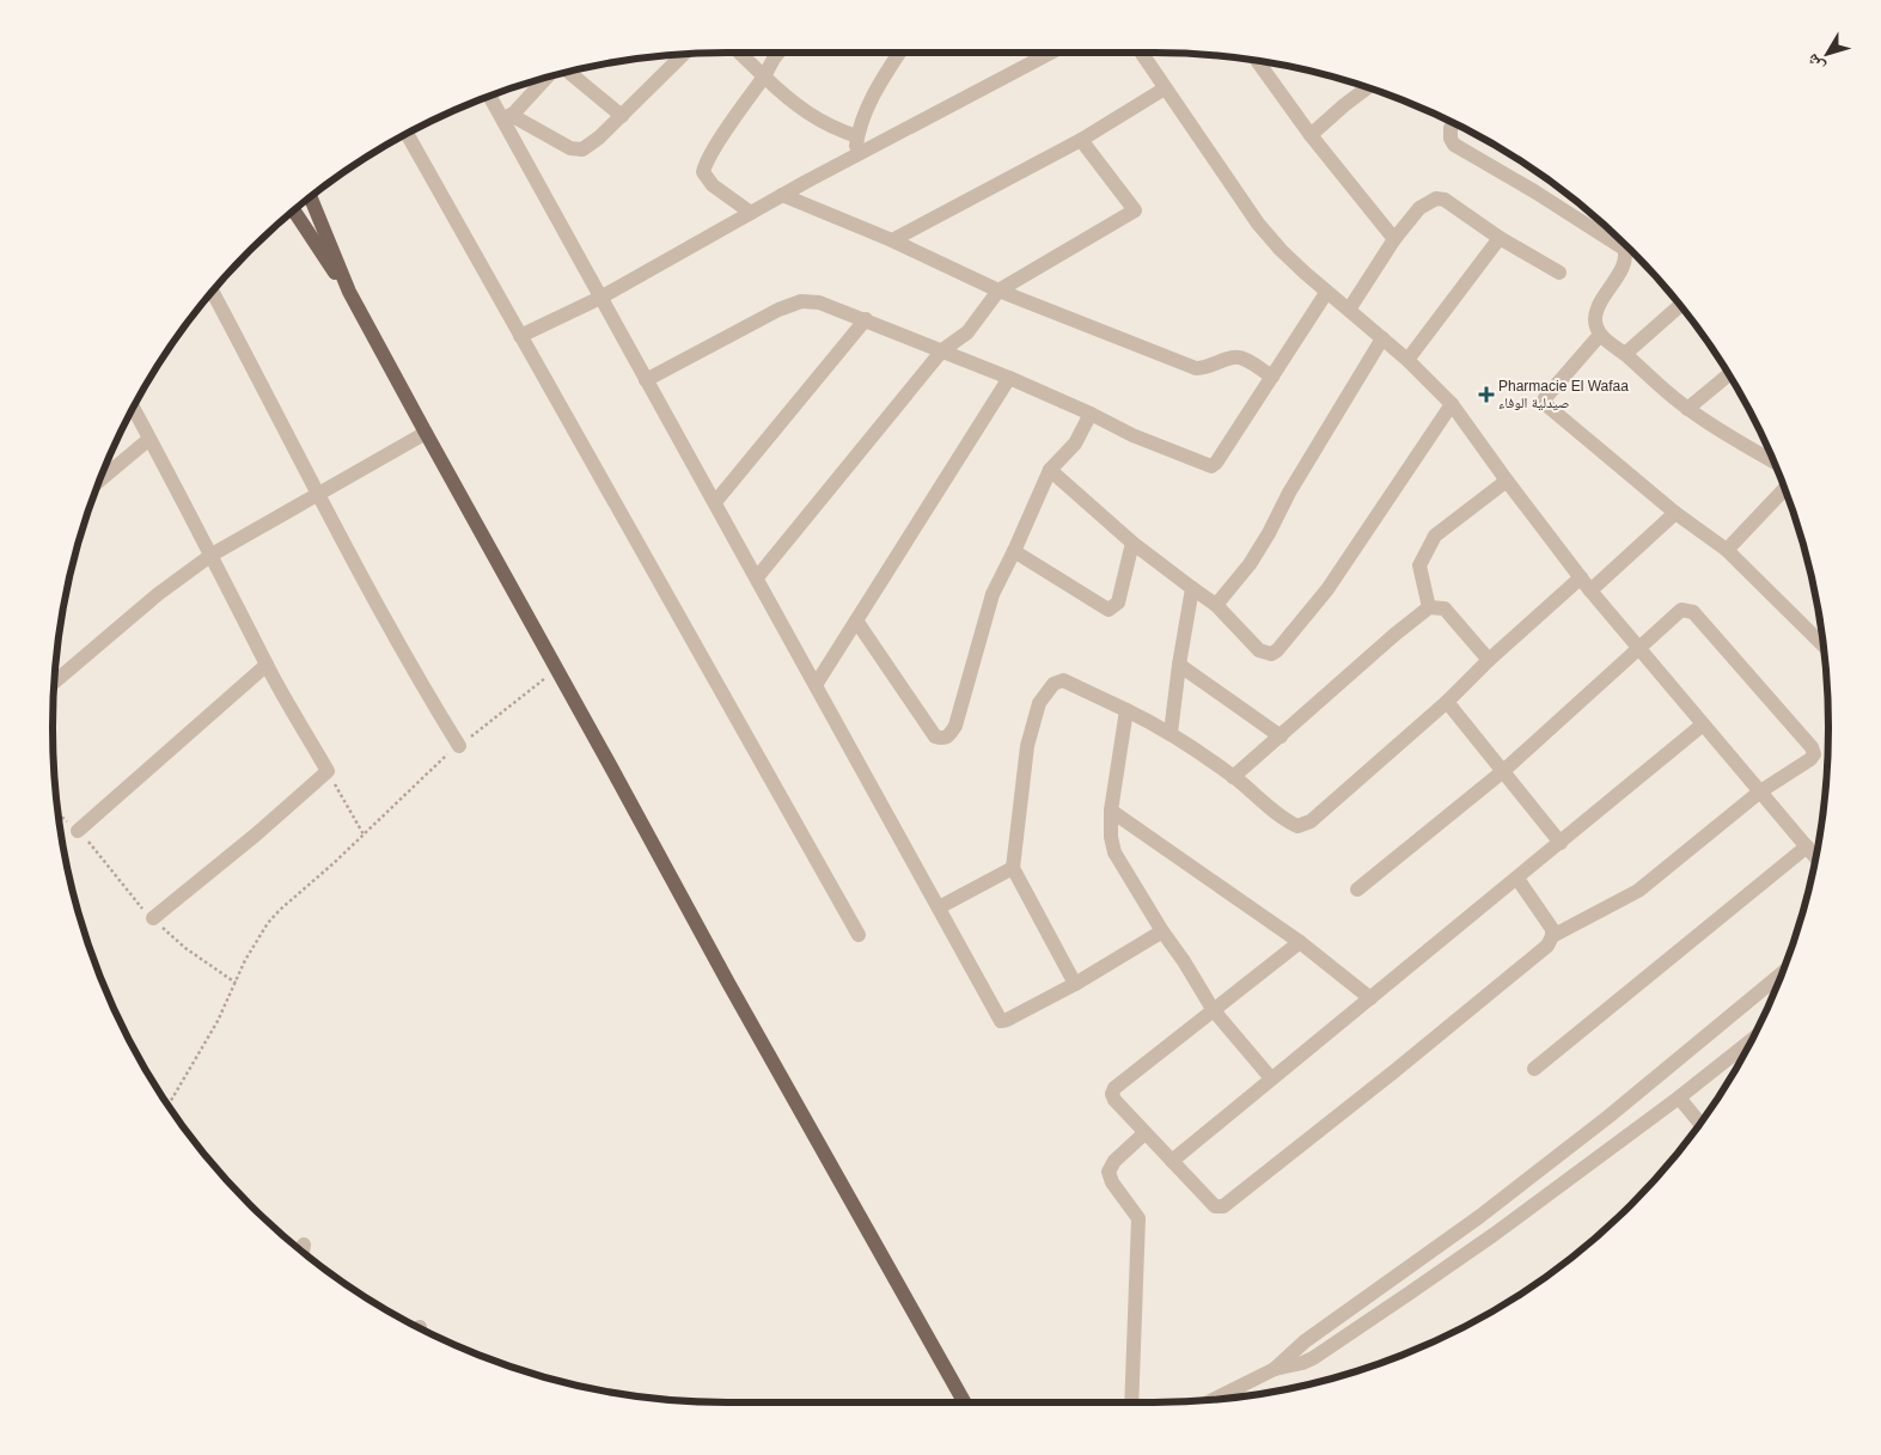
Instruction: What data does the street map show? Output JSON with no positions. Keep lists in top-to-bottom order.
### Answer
{
  "places": {
    "health": ["Pharmacie El Wafaa صيدلية الوفاء"]
  },
  "north": "bottom left"
}
